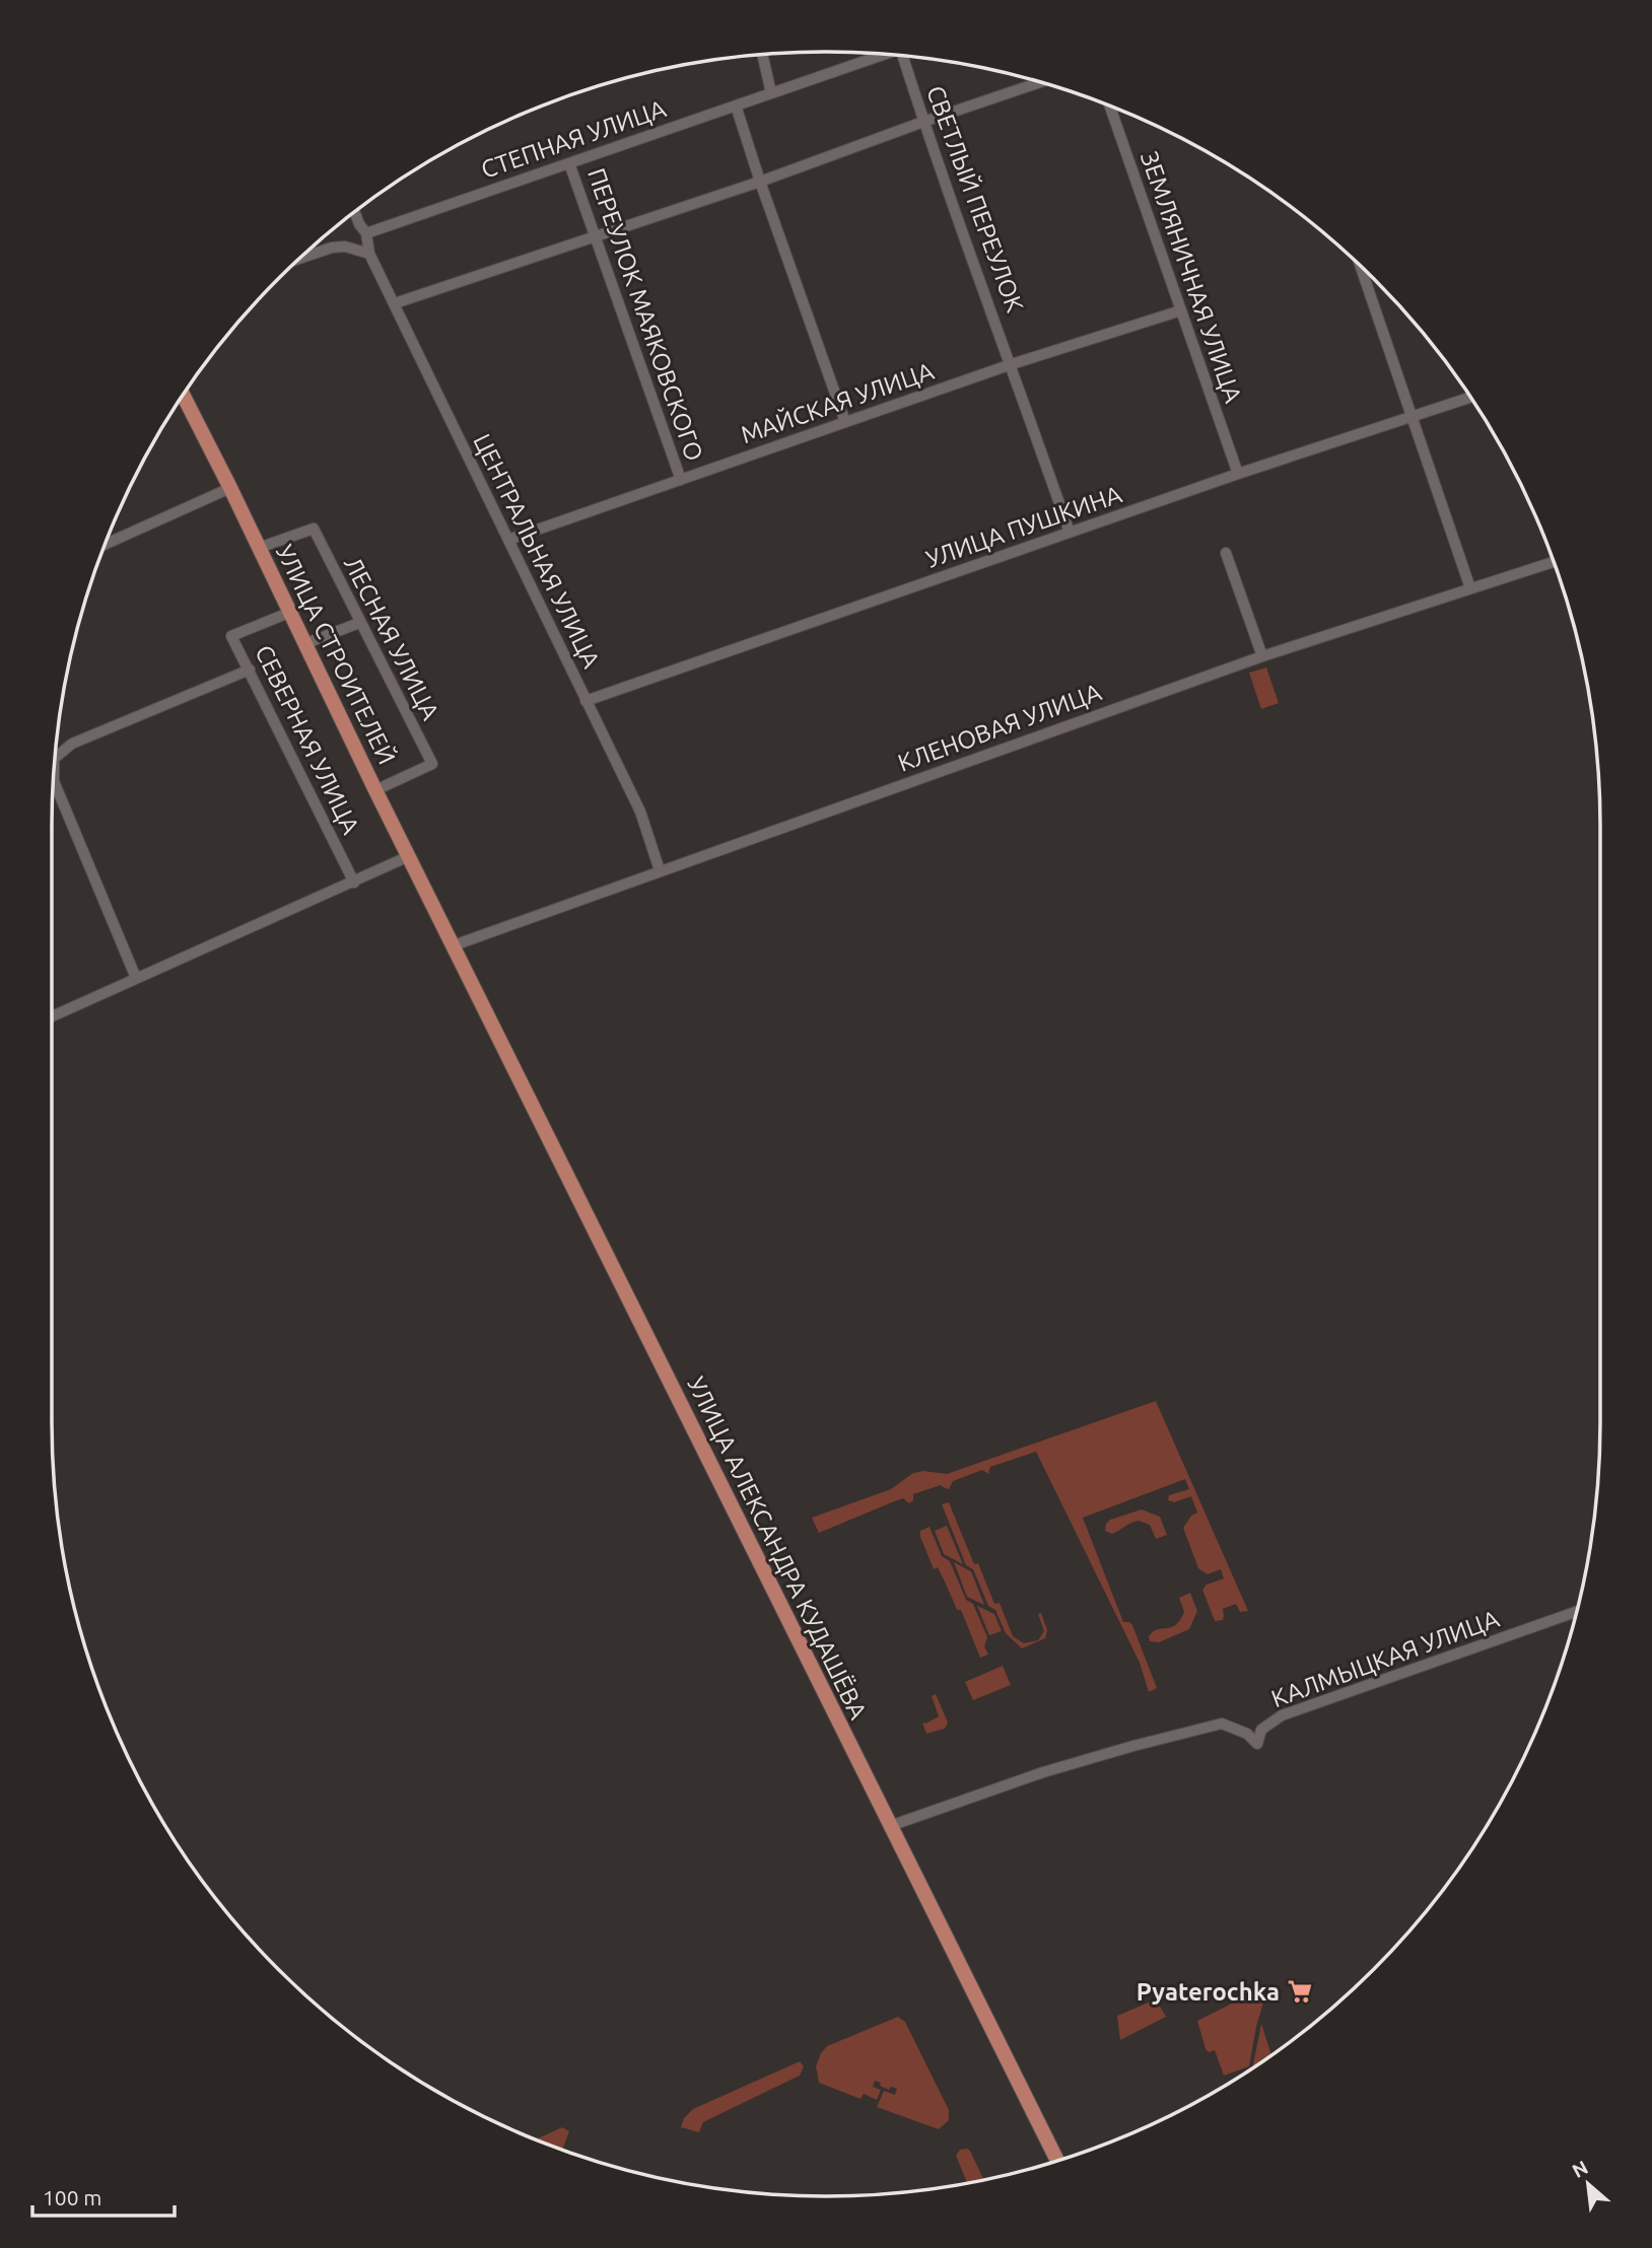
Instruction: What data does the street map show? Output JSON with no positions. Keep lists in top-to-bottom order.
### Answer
{
  "streets": {
    "main road": ["УЛИЦА СТРОИТЕЛЕЙ", "УЛИЦА АЛЕКСАНДРА КУДАШЁВА"],
    "street": [
      "СТЕПНАЯ УЛИЦА",
      "СВЕТЛЫЙ ПЕРЕУЛОК",
      "ЗЕМЛЯНИЧНАЯ УЛИЦА",
      "ПЕРЕУЛОК МАЯКОВСКОГО",
      "МАЙСКАЯ УЛИЦА",
      "УЛИЦА ПУШКИНА",
      "ЦЕНТРАЛЬНАЯ УЛИЦА",
      "ЛЕСНАЯ УЛИЦА",
      "КЛЕНОВАЯ УЛИЦА",
      "СЕВЕРНАЯ УЛИЦА",
      "КАЛМЫЦКАЯ УЛИЦА"
    ]
  },
  "crossings": [
    ["СТЕПНАЯ УЛИЦА", "ПЕРЕУЛОК МАЯКОВСКОГО"],
    ["СВЕТЛЫЙ ПЕРЕУЛОК", "МАЙСКАЯ УЛИЦА"],
    ["СВЕТЛЫЙ ПЕРЕУЛОК", "УЛИЦА ПУШКИНА"],
    ["ЗЕМЛЯНИЧНАЯ УЛИЦА", "МАЙСКАЯ УЛИЦА"],
    ["ЗЕМЛЯНИЧНАЯ УЛИЦА", "УЛИЦА ПУШКИНА"],
    ["ПЕРЕУЛОК МАЯКОВСКОГО", "МАЙСКАЯ УЛИЦА"],
    ["МАЙСКАЯ УЛИЦА", "ЦЕНТРАЛЬНАЯ УЛИЦА"],
    ["УЛИЦА ПУШКИНА", "ЦЕНТРАЛЬНАЯ УЛИЦА"],
    ["ЦЕНТРАЛЬНАЯ УЛИЦА", "КЛЕНОВАЯ УЛИЦА"],
    ["ЛЕСНАЯ УЛИЦА", "УЛИЦА СТРОИТЕЛЕЙ"],
    ["УЛИЦА СТРОИТЕЛЕЙ", "КЛЕНОВАЯ УЛИЦА"],
    ["УЛИЦА СТРОИТЕЛЕЙ", "СЕВЕРНАЯ УЛИЦА"],
    ["УЛИЦА СТРОИТЕЛЕЙ", "УЛИЦА АЛЕКСАНДРА КУДАШЁВА"],
    ["КЛЕНОВАЯ УЛИЦА", "УЛИЦА АЛЕКСАНДРА КУДАШЁВА"],
    ["УЛИЦА АЛЕКСАНДРА КУДАШЁВА", "КАЛМЫЦКАЯ УЛИЦА"]
  ],
  "places": {
    "supermarket": ["Pyaterochka"]
  },
  "scale_bar": "100 m",
  "north": "top left"
}
